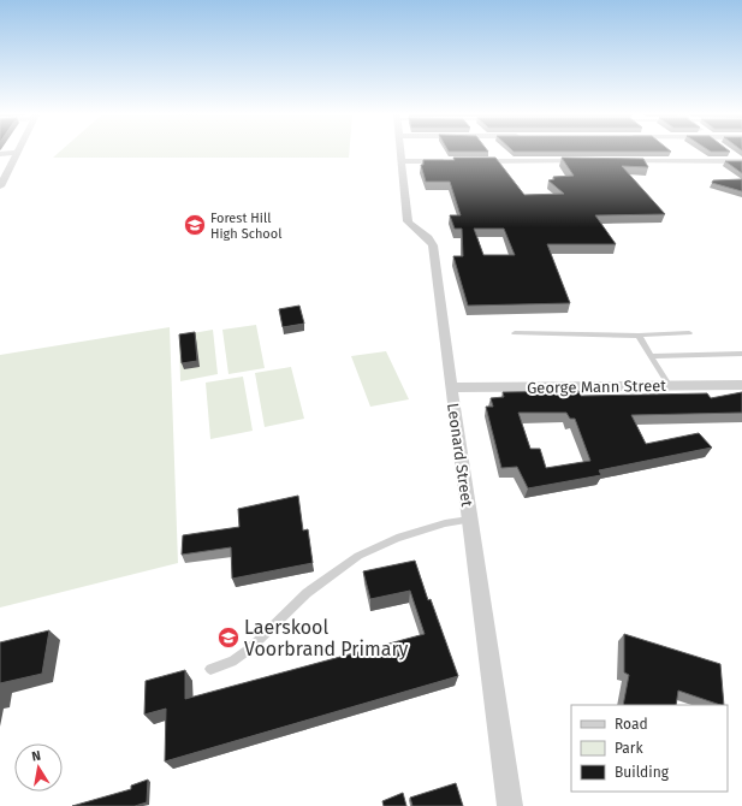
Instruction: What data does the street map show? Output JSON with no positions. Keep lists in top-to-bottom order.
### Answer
{
  "streets": {
    "street": ["George Mann Street", "Leonard Street"]
  },
  "crossings": [
    ["George Mann Street", "Leonard Street"]
  ],
  "places": {
    "school or university": ["Forest Hill High School", "Laerskool Voorbrand Primary"]
  },
  "legend": ["Road", "Park", "Building"],
  "north": "top"
}
